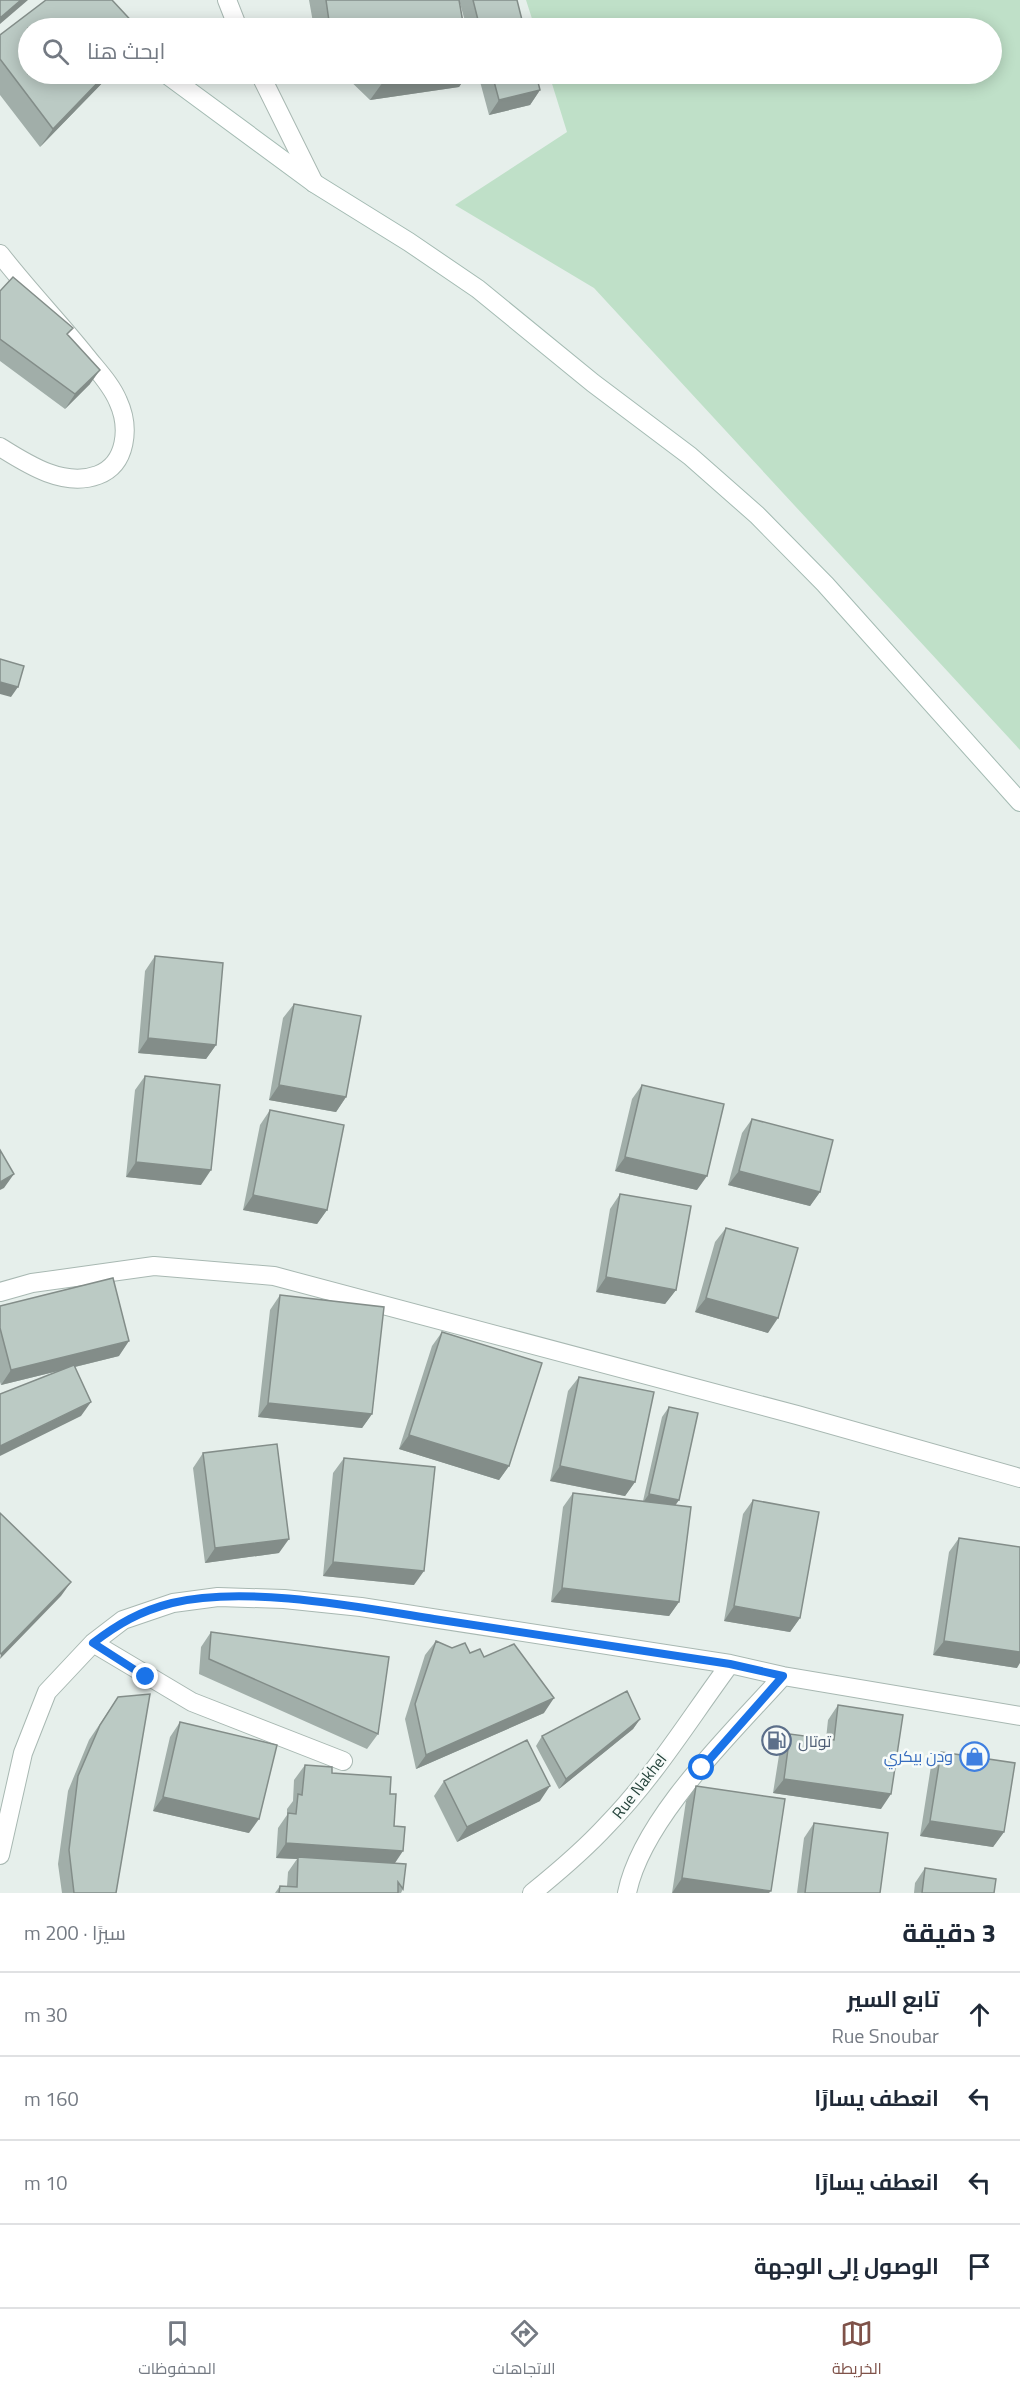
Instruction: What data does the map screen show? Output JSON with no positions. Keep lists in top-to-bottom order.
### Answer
{
  "streets": {
    "street": ["Rue Nakhel"]
  },
  "places": {
    "fuel station": ["توتال"],
    "shop": ["ودن بيكري"]
  },
  "page": {
    "search": "ابحث هنا",
    "heading": ["3 دقيقة", "سيرًا · 200 m"],
    "list": [
      ["تابع السير", "Rue Snoubar", "30 m"],
      ["انعطف يسارًا", "160 m"],
      ["انعطف يسارًا", "10 m"],
      "الوصول إلى الوجهة"
    ],
    "nav": ["الخريطة", "الاتجاهات", "المحفوظات"]
  }
}
